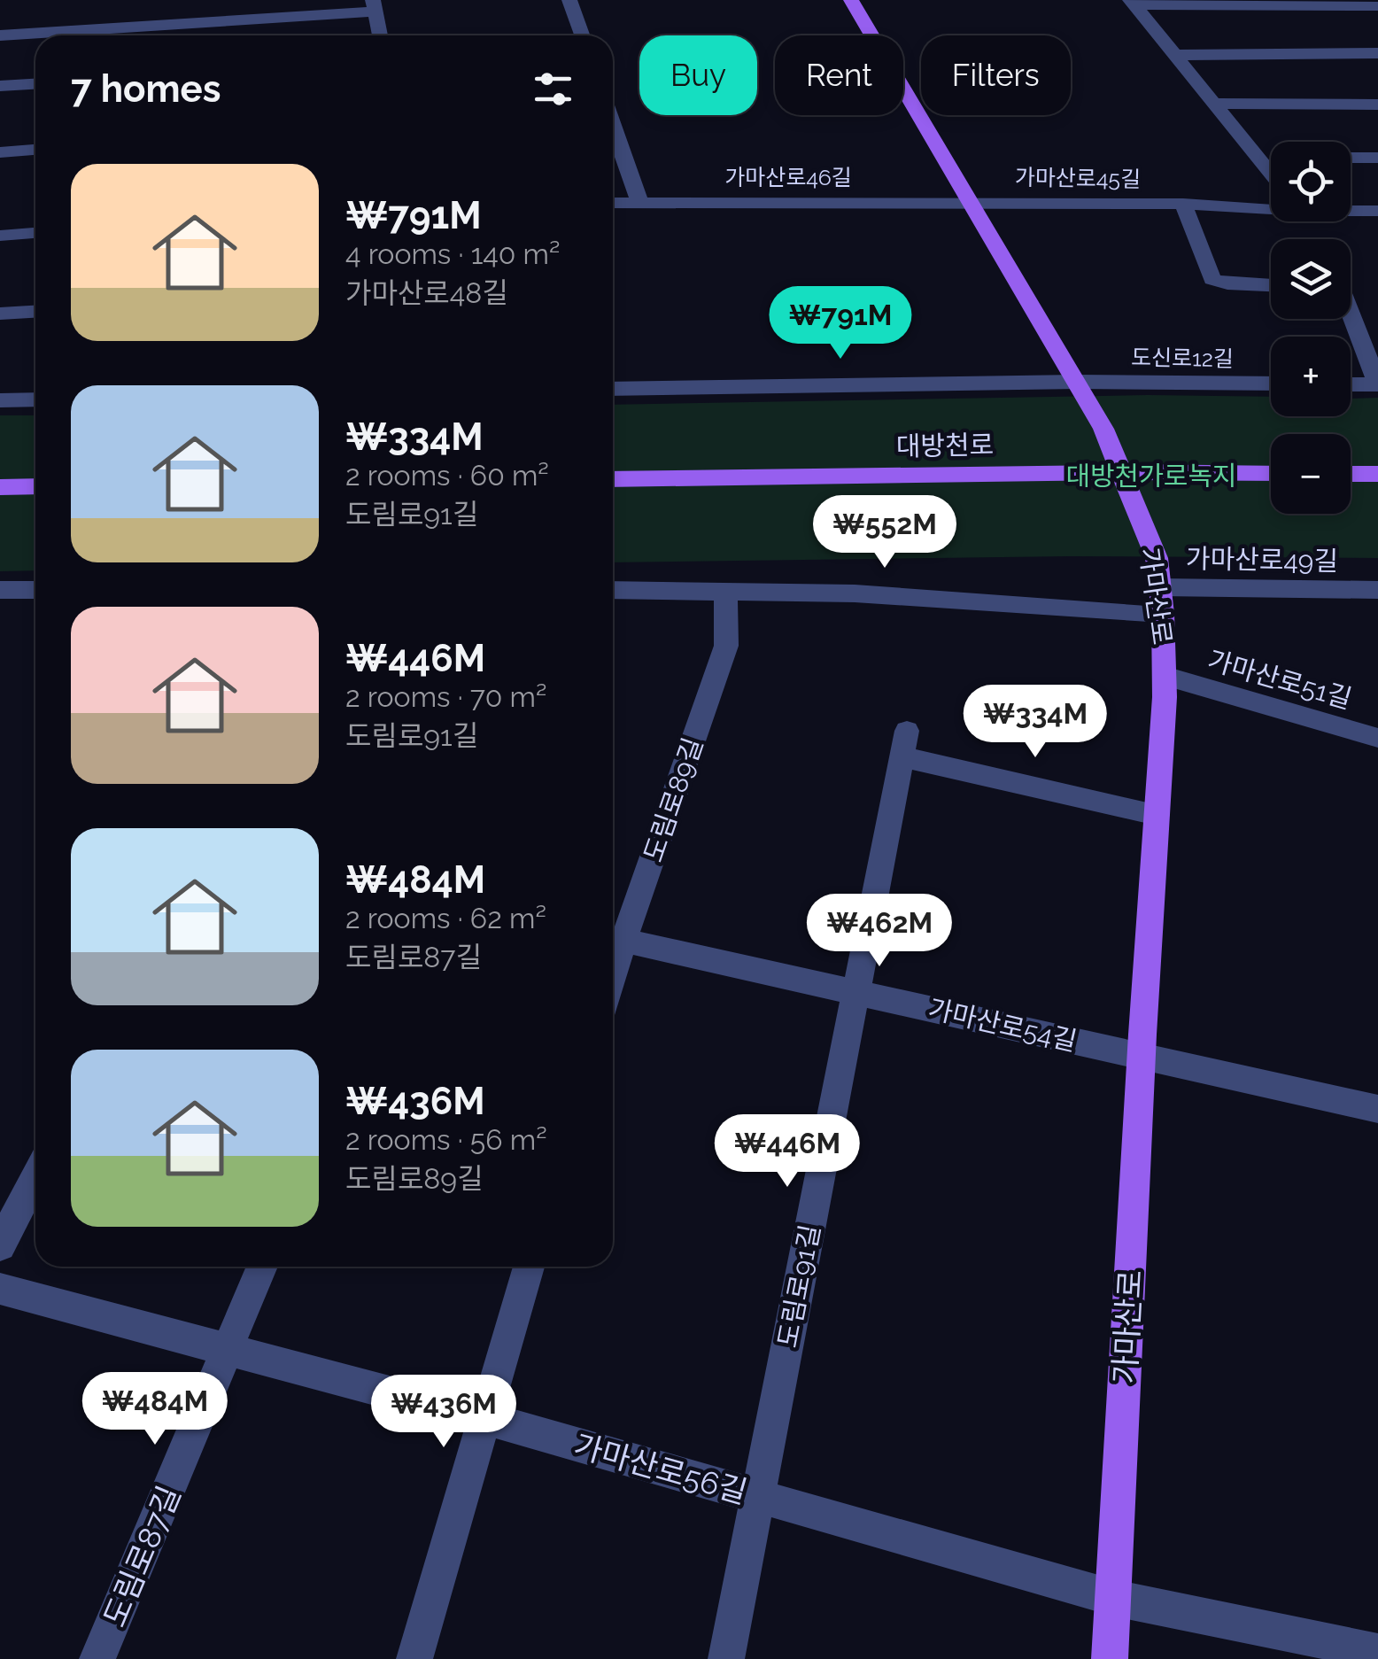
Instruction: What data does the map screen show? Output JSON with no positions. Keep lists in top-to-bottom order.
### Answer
{
  "streets": {
    "main road": ["대방천로", "가마산로"],
    "street": [
      "가마산로46길",
      "가마산로45길",
      "도신로12길",
      "가마산로49길",
      "가마산로51길",
      "도림로89길",
      "가마산로54길",
      "도림로91길",
      "가마산로56길",
      "도림로87길"
    ]
  },
  "crossings": [
    ["가마산로46길", "가마산로45길"],
    ["가마산로46길", "가마산로"],
    ["가마산로45길", "가마산로"],
    ["도신로12길", "가마산로"],
    ["대방천로", "가마산로"],
    ["가마산로49길", "가마산로"],
    ["가마산로", "가마산로51길"],
    ["가마산로", "가마산로54길"],
    ["가마산로", "도림로91길"],
    ["가마산로", "가마산로56길"],
    ["도림로89길", "가마산로54길"],
    ["가마산로54길", "도림로91길"],
    ["도림로91길", "가마산로56길"],
    ["가마산로56길", "도림로87길"]
  ],
  "parks": ["대방천가로녹지"],
  "page": {
    "chip": ["Buy", "Rent", "Filters"],
    "heading": "7 homes",
    "map_buttons": ["+", "−"],
    "list": [
      {
        "name": "₩791M",
        "note": "4 rooms · 140 m² · 가마산로48길"
      },
      {
        "name": "₩334M",
        "note": "2 rooms · 60 m² · 도림로91길"
      },
      {
        "name": "₩446M",
        "note": "2 rooms · 70 m² · 도림로91길"
      },
      {
        "name": "₩484M",
        "note": "2 rooms · 62 m² · 도림로87길"
      },
      {
        "name": "₩436M",
        "note": "2 rooms · 56 m² · 도림로89길"
      }
    ],
    "price": [
      "₩791M",
      "₩552M",
      "₩334M",
      "₩462M",
      "₩446M",
      "₩484M",
      "₩436M"
    ]
  }
}
